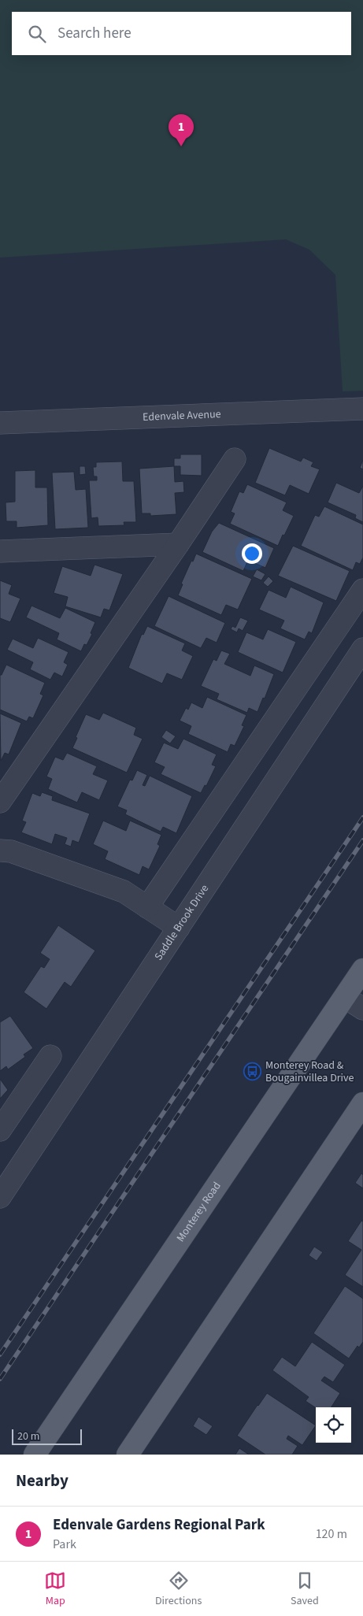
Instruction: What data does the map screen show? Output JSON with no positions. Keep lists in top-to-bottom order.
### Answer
{
  "streets": {
    "main road": ["Monterey Road"],
    "street": ["Edenvale Avenue", "Saddle Brook Drive"]
  },
  "places": {
    "bus stop": ["Monterey Road & Bougainvillea Drive"]
  },
  "scale_bar": "20 m",
  "page": {
    "search": "Search here",
    "pins": "1",
    "scale": "20 m",
    "heading": "Nearby",
    "list": [
      {
        "mark": "1",
        "name": "Edenvale Gardens Regional Park",
        "note": "Park",
        "value": "120 m"
      }
    ],
    "nav": ["Map", "Directions", "Saved"]
  }
}
